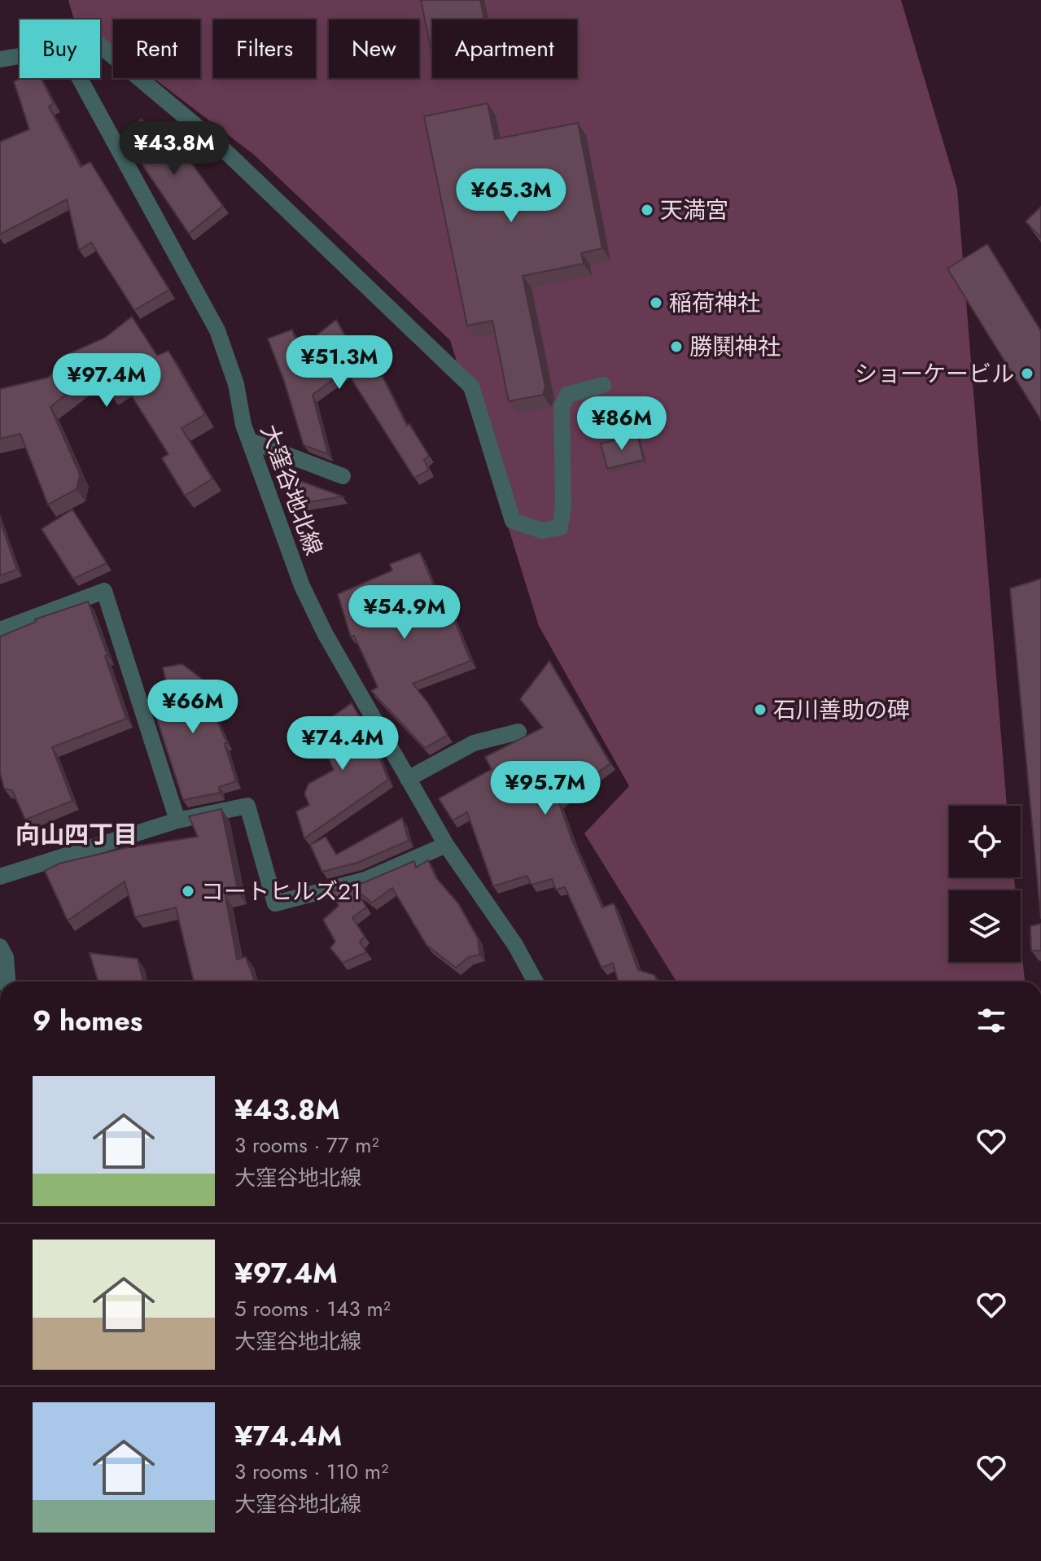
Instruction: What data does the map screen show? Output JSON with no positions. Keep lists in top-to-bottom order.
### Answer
{
  "streets": {
    "street": ["大窪谷地北線"]
  },
  "districts": ["向山四丁目"],
  "places": [
    "天満宮",
    "稲荷神社",
    "勝鬨神社",
    "ショーケービル",
    "石川善助の碑",
    "コートヒルズ21"
  ],
  "page": {
    "chip": [
      "Buy",
      "Rent",
      "Filters",
      "New",
      "Apartment"
    ],
    "price": [
      "¥43.8M",
      "¥65.3M",
      "¥51.3M",
      "¥97.4M",
      "¥86M",
      "¥54.9M",
      "¥66M",
      "¥74.4M",
      "¥95.7M"
    ],
    "heading": "9 homes",
    "list": [
      {
        "name": "¥43.8M",
        "note": "3 rooms · 77 m² · 大窪谷地北線"
      },
      {
        "name": "¥97.4M",
        "note": "5 rooms · 143 m² · 大窪谷地北線"
      },
      {
        "name": "¥74.4M",
        "note": "3 rooms · 110 m² · 大窪谷地北線"
      }
    ]
  }
}
